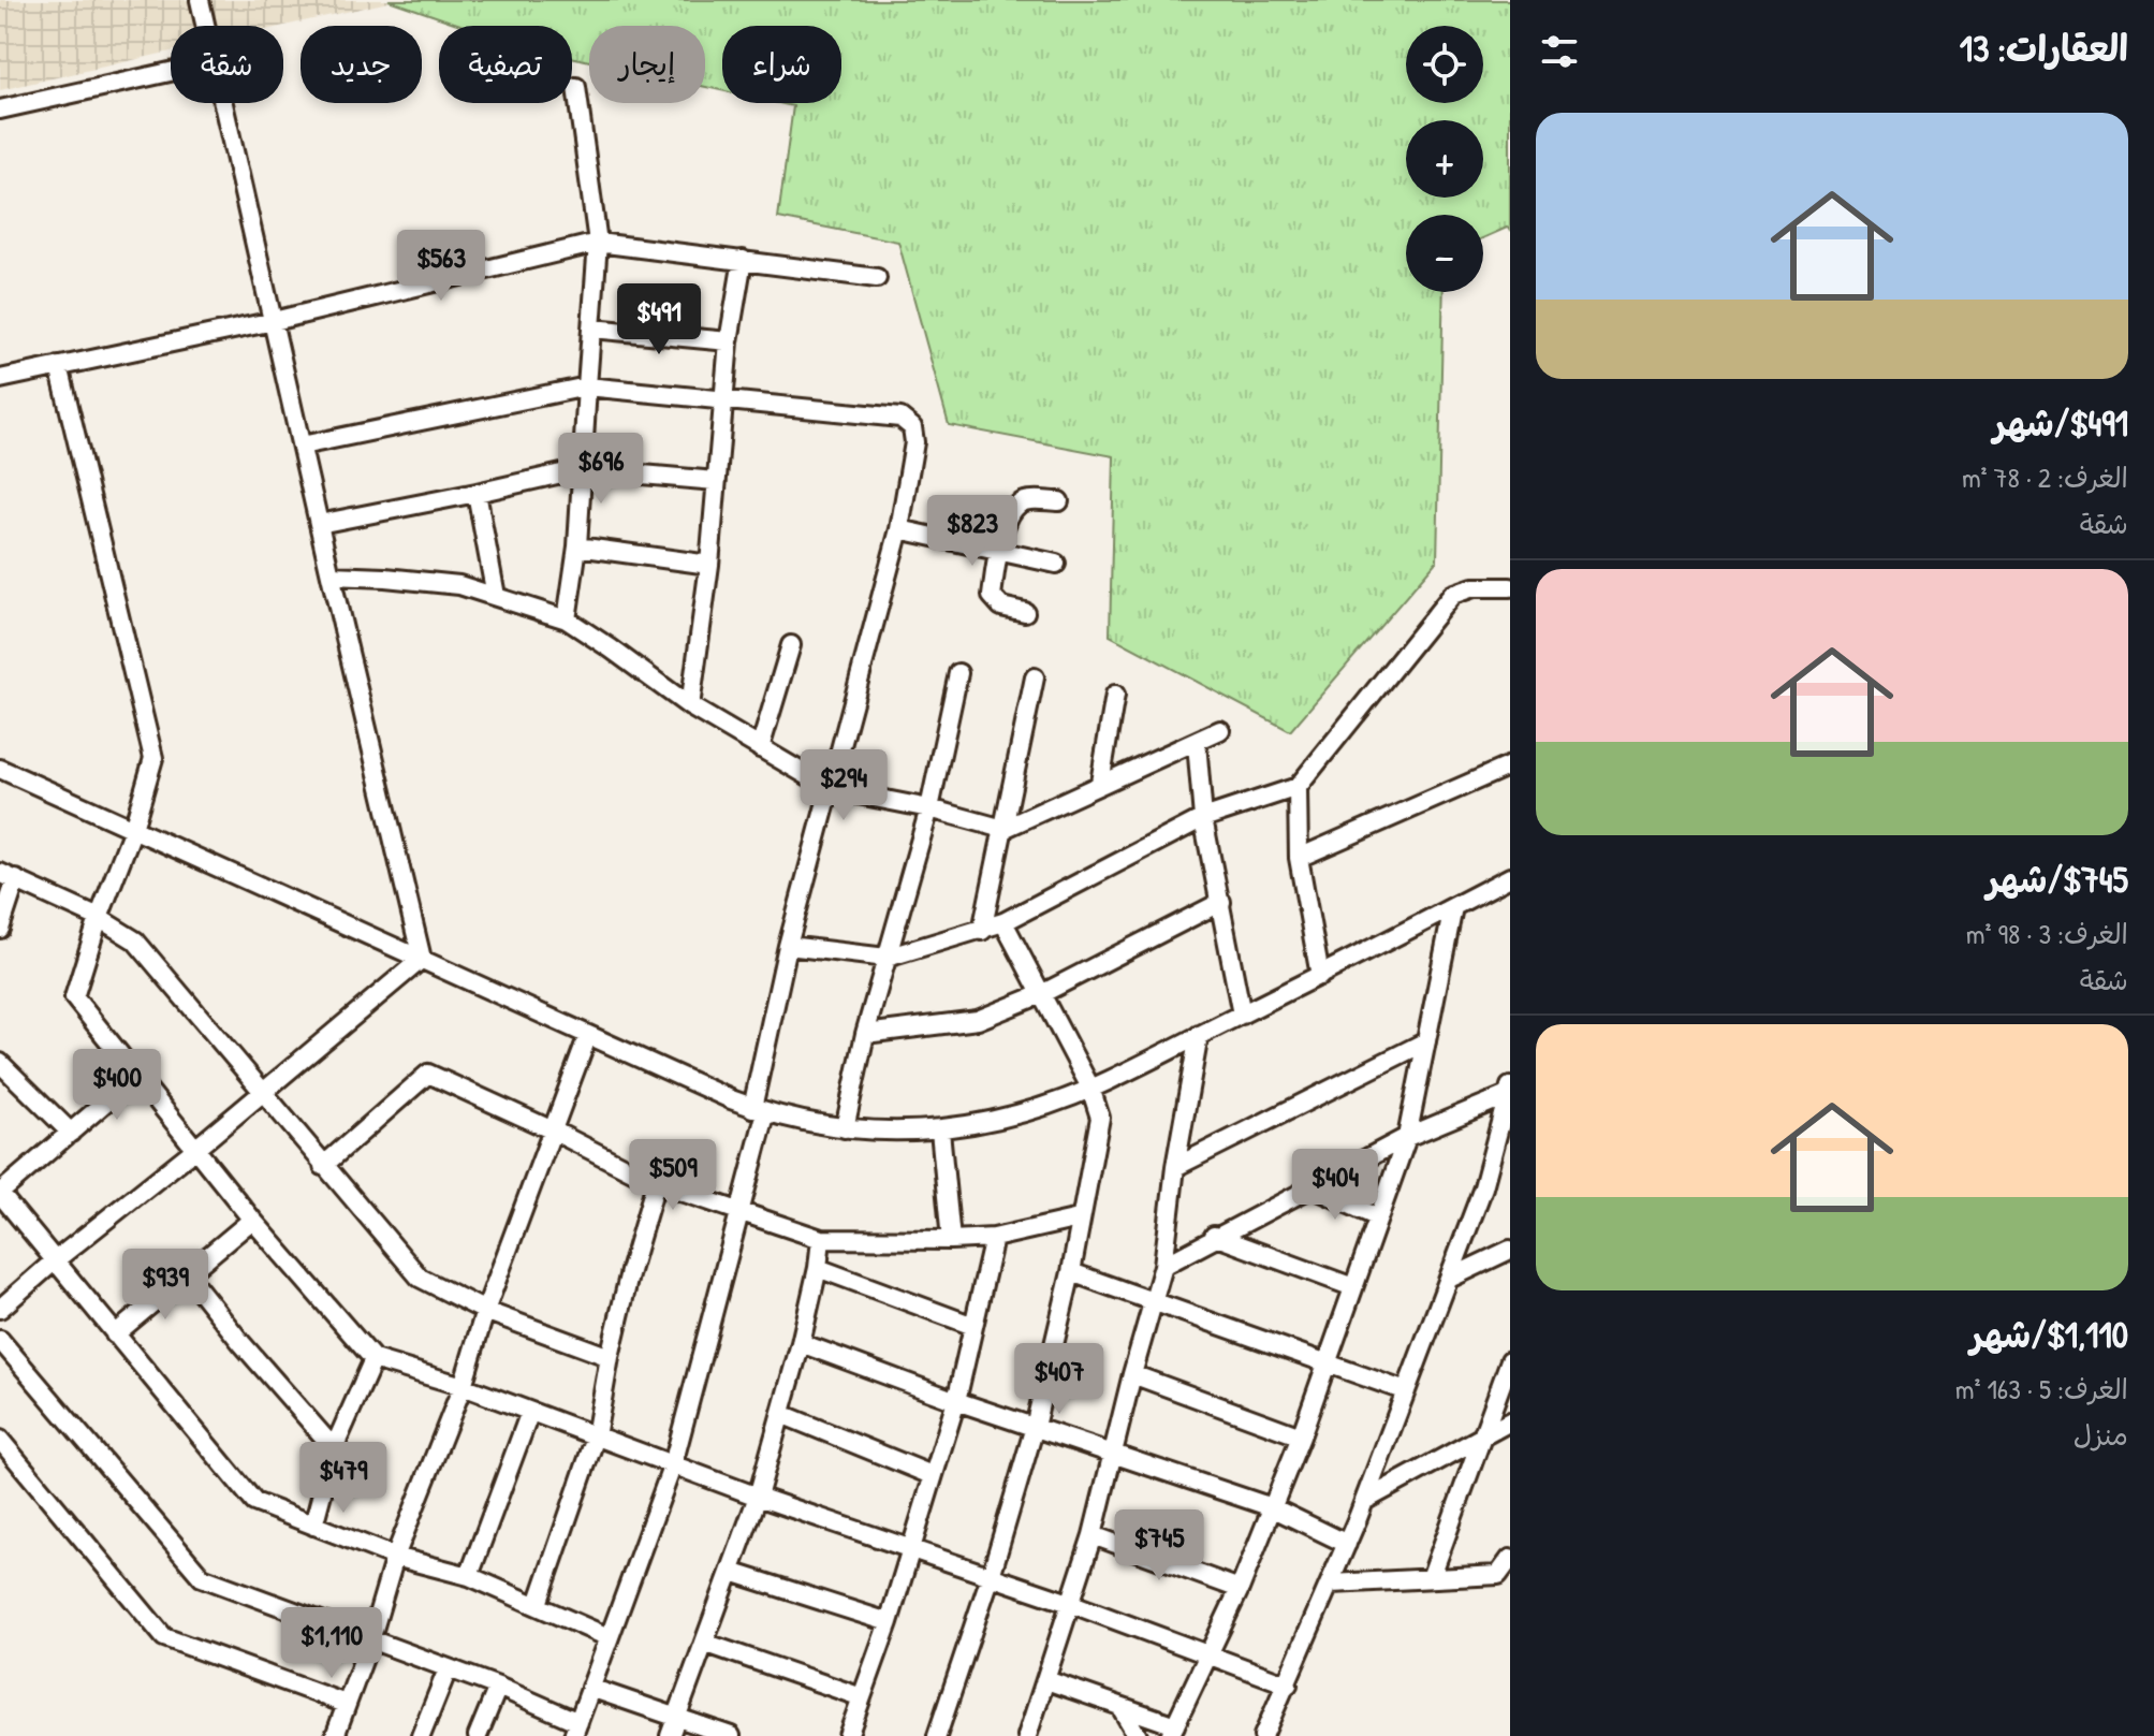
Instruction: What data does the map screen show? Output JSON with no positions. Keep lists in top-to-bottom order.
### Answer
{
  "page": {
    "heading": "العقارات: 13",
    "map_buttons": ["+", "−"],
    "chip": [
      "شراء",
      "إيجار",
      "تصفية",
      "جديد",
      "شقة"
    ],
    "list": [
      {
        "name": "$491/شهر",
        "note": "الغرف: 2 · 78 m² · شقة"
      },
      {
        "name": "$745/شهر",
        "note": "الغرف: 3 · 98 m² · شقة"
      },
      {
        "name": "$1,110/شهر",
        "note": "الغرف: 5 · 163 m² · منزل"
      }
    ],
    "price": [
      "$563",
      "$491",
      "$696",
      "$823",
      "$294",
      "$400",
      "$509",
      "$404",
      "$939",
      "$407",
      "$479",
      "$745",
      "$1,110"
    ]
  }
}
